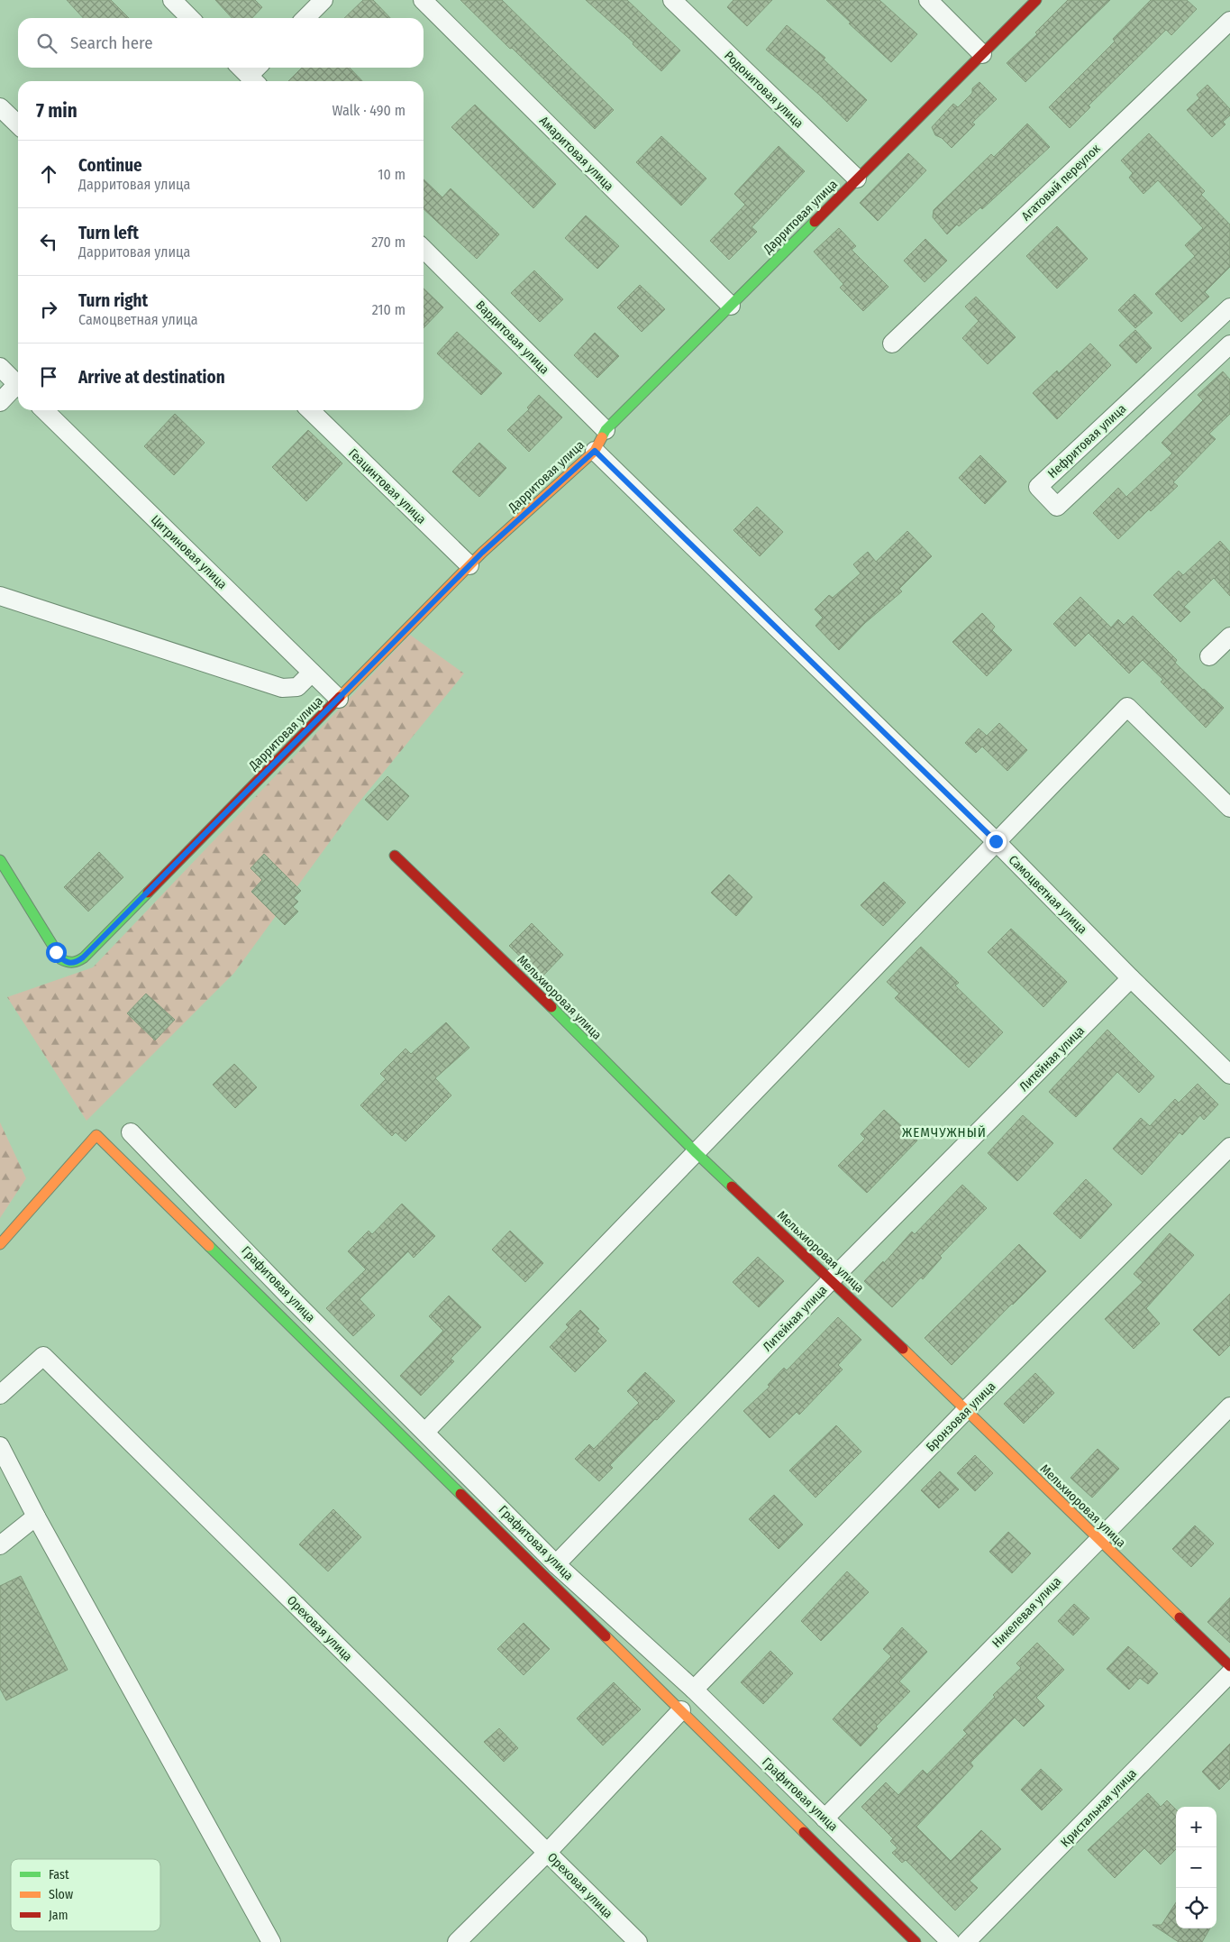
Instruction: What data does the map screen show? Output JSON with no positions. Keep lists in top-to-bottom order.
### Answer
{
  "streets": {
    "street": [
      "Родонитовая улица",
      "Амаритовая улица",
      "Агатовый переулок",
      "Дарритовая улица",
      "Вардитовая улица",
      "Нефритовая улица",
      "Геацинтовая улица",
      "Цитриновая улица",
      "Самоцветная улица",
      "Мельхиоровая улица",
      "Литейная улица",
      "Графитовая улица",
      "Бронзовая улица",
      "Никелевая улица",
      "Ореховая улица",
      "Кристальная улица"
    ]
  },
  "crossings": [
    ["Родонитовая улица", "Дарритовая улица"],
    ["Амаритовая улица", "Дарритовая улица"],
    ["Дарритовая улица", "Вардитовая улица"],
    ["Дарритовая улица", "Геацинтовая улица"],
    ["Дарритовая улица", "Цитриновая улица"],
    ["Дарритовая улица", "Самоцветная улица"],
    ["Самоцветная улица", "Литейная улица"],
    ["Мельхиоровая улица", "Литейная улица"],
    ["Мельхиоровая улица", "Бронзовая улица"],
    ["Мельхиоровая улица", "Никелевая улица"],
    ["Литейная улица", "Графитовая улица"],
    ["Графитовая улица", "Бронзовая улица"],
    ["Графитовая улица", "Никелевая улица"]
  ],
  "districts": ["ЖЕМЧУЖНЫЙ"],
  "legend": ["Fast", "Slow", "Jam"],
  "page": {
    "search": "Search here",
    "heading": ["7 min", "Walk · 490 m"],
    "list": [
      ["Continue", "Дарритовая улица", "10 m"],
      ["Turn left", "Дарритовая улица", "270 m"],
      ["Turn right", "Самоцветная улица", "210 m"],
      "Arrive at destination"
    ],
    "map_buttons": ["+", "−"]
  }
}
